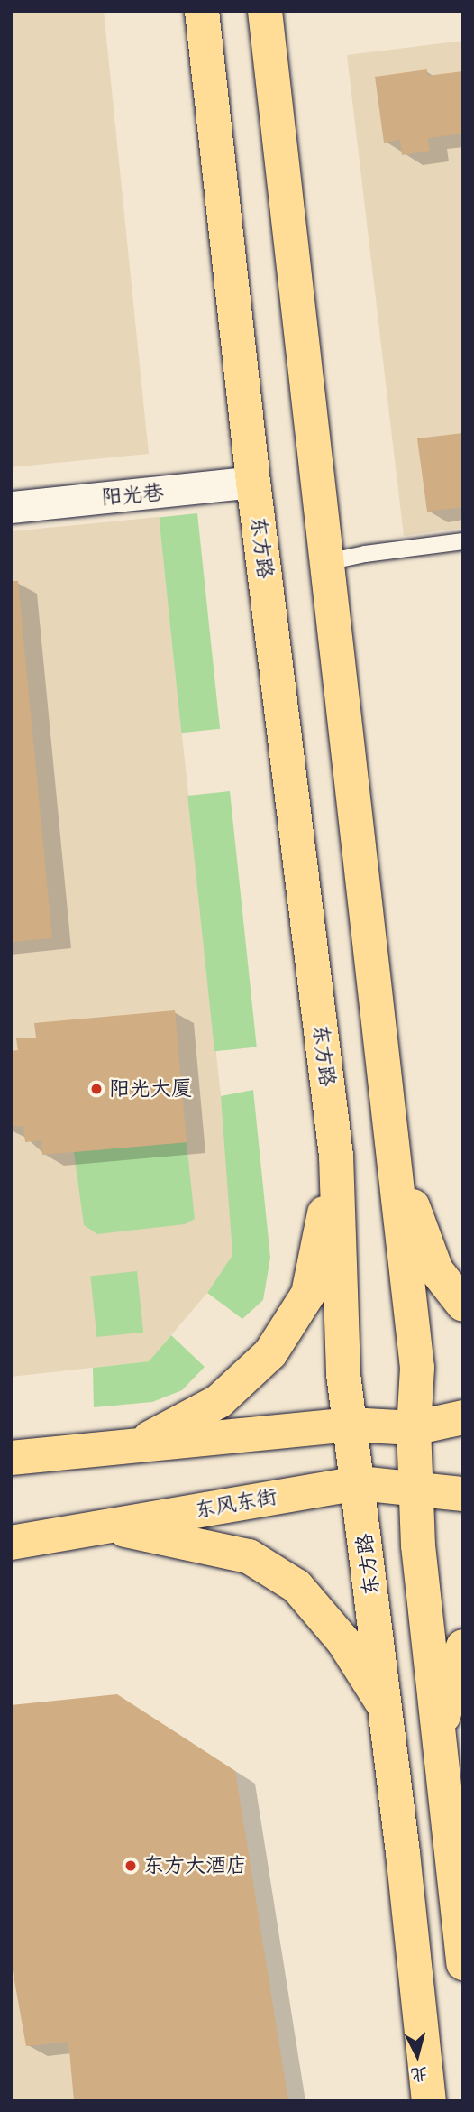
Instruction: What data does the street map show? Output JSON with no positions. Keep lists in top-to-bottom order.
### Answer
{
  "streets": {
    "main road": ["东方路", "东风东街"],
    "street": ["阳光巷"]
  },
  "crossings": [
    ["阳光巷", "东方路"],
    ["东方路", "东风东街"]
  ],
  "places": ["阳光大厦", "东方大酒店"],
  "north": "bottom"
}
